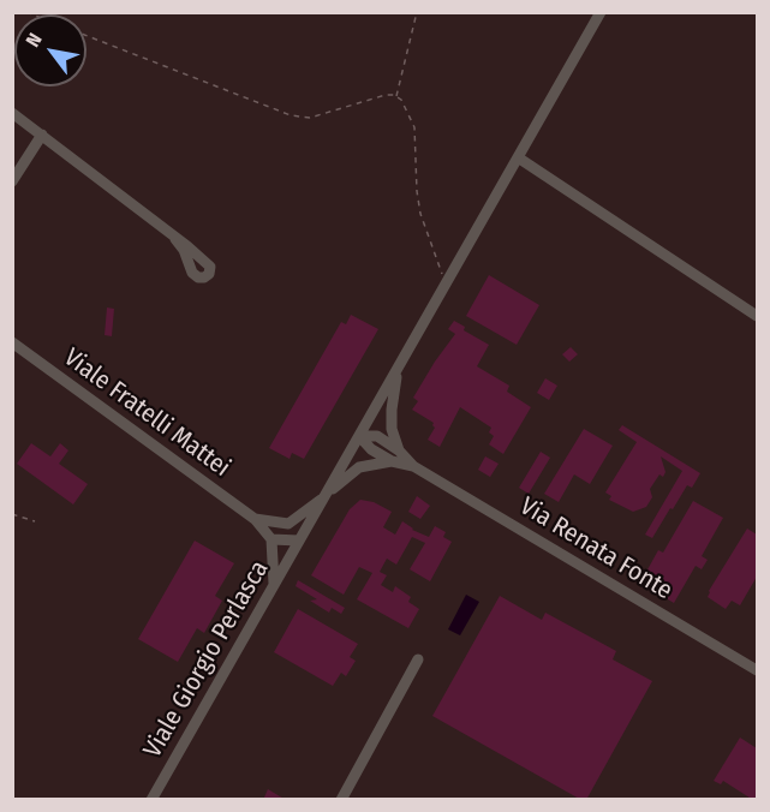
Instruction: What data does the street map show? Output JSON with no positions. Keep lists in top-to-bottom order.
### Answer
{
  "streets": {
    "street": ["Viale Fratelli Mattei", "Via Renata Fonte", "Viale Giorgio Perlasca"]
  },
  "crossings": [
    ["Via Renata Fonte", "Viale Giorgio Perlasca"]
  ],
  "north": "top left"
}
